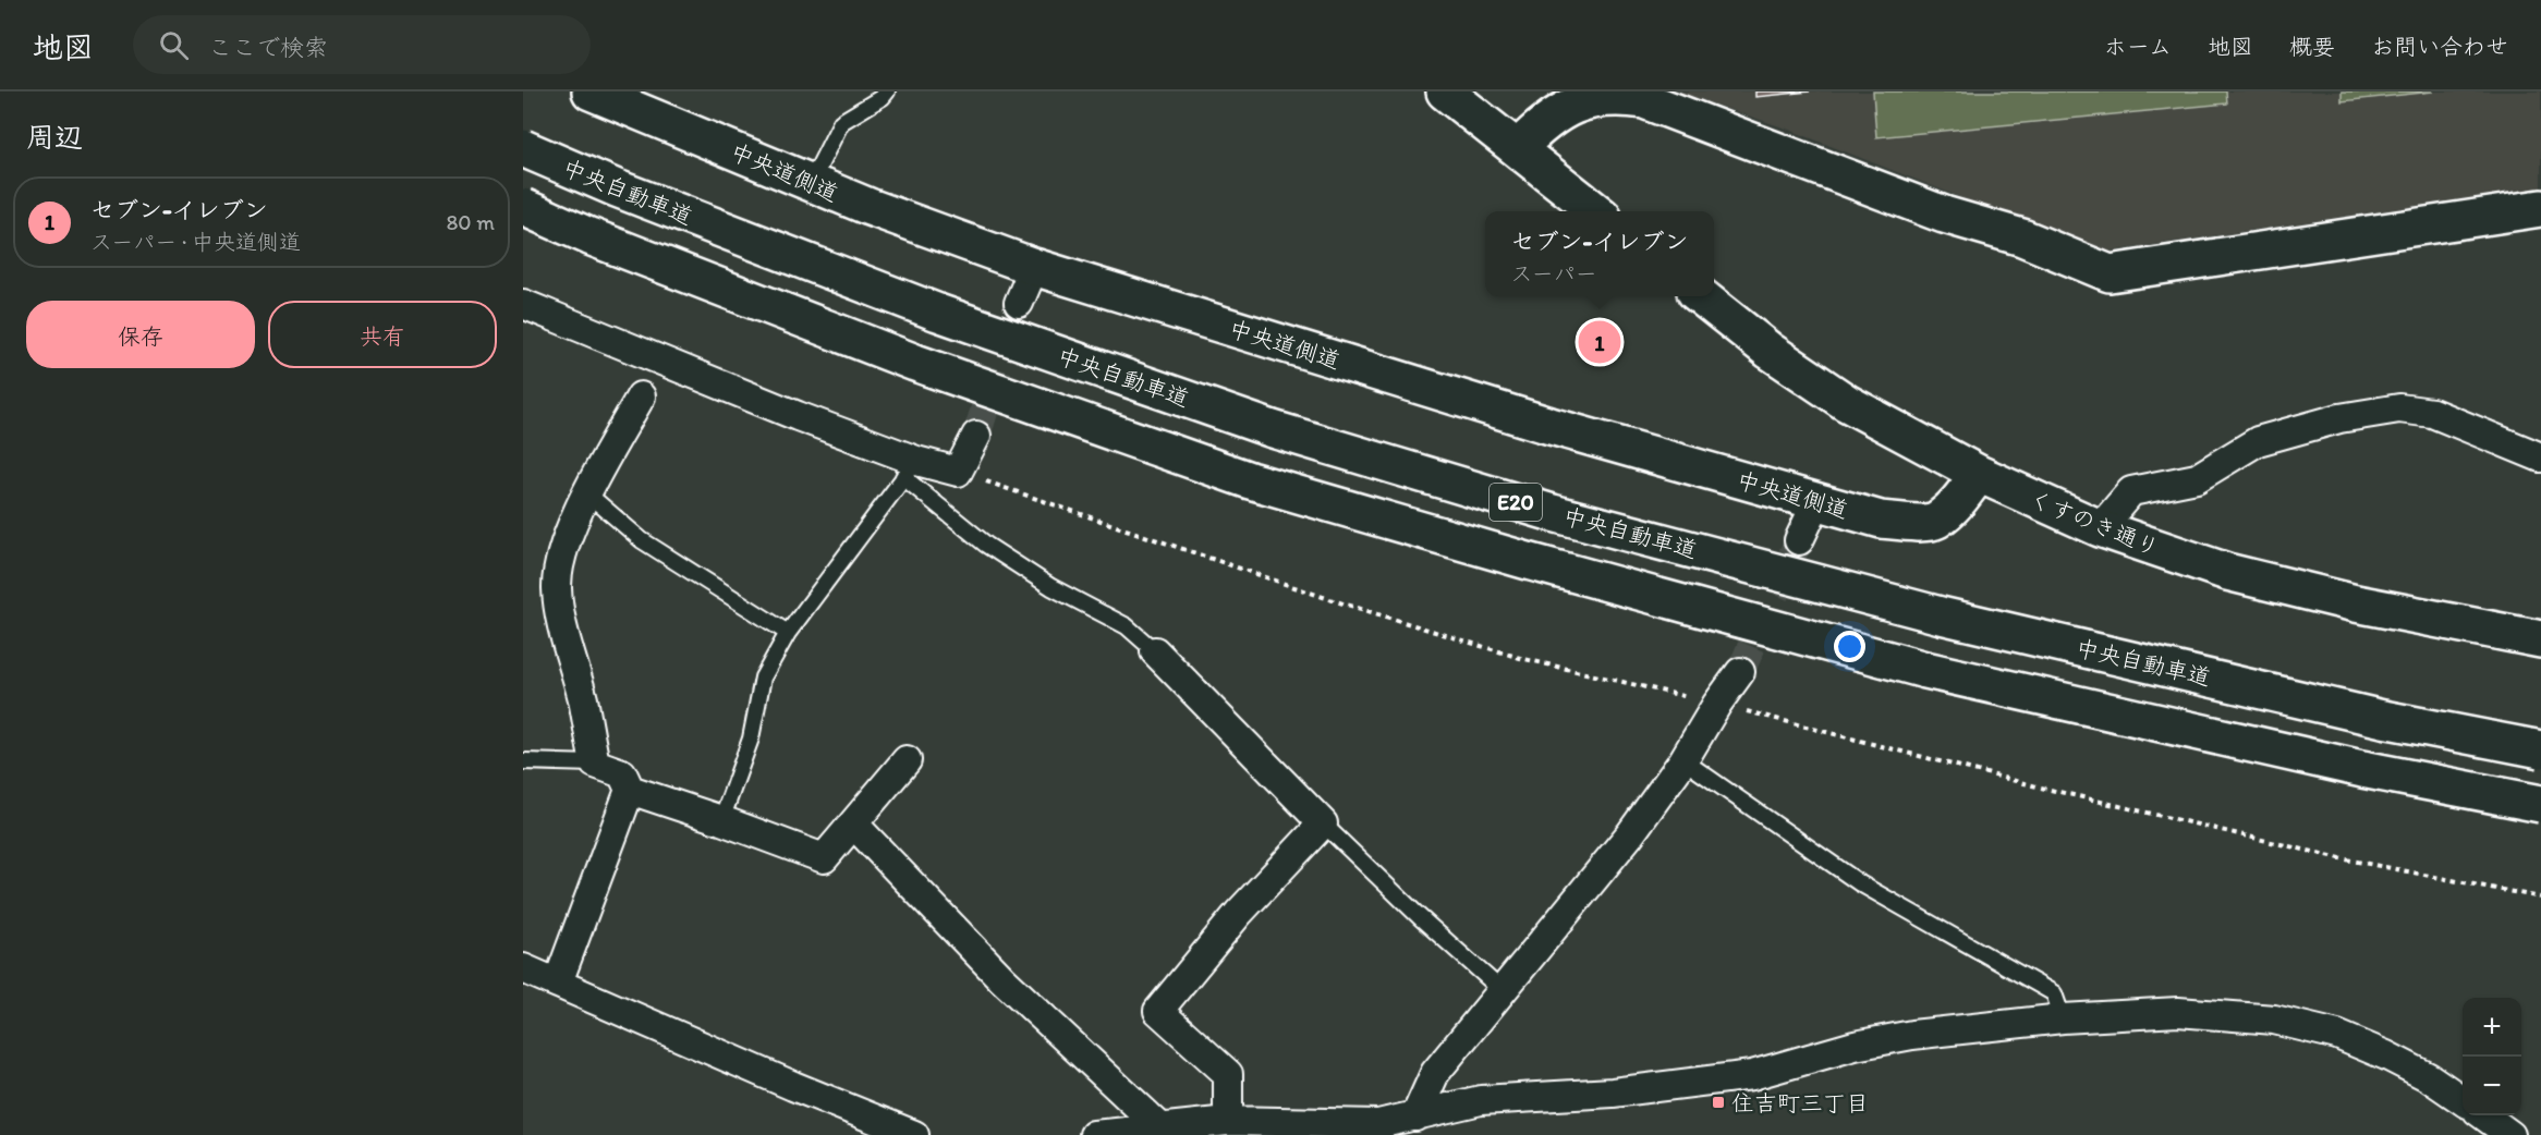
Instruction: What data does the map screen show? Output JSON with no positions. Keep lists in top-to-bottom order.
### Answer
{
  "streets": {
    "main road": [
      "中央道側道",
      "中央自動車道",
      "E20",
      "くすのき通り"
    ]
  },
  "crossings": [
    ["中央道側道", "くすのき通り"]
  ],
  "places": {
    "transit": ["住吉町三丁目"]
  },
  "page": {
    "header": "地図",
    "search": "ここで検索",
    "nav": [
      "ホーム",
      "地図",
      "概要",
      "お問い合わせ"
    ],
    "heading": "周辺",
    "list": [
      {
        "mark": "1",
        "name": "セブン-イレブン",
        "note": "スーパー · 中央道側道",
        "value": "80 m"
      }
    ],
    "popup": ["セブン-イレブン", "スーパー"],
    "buttons": ["保存", "共有"],
    "pins": "1",
    "map_buttons": ["+", "−"]
  }
}
